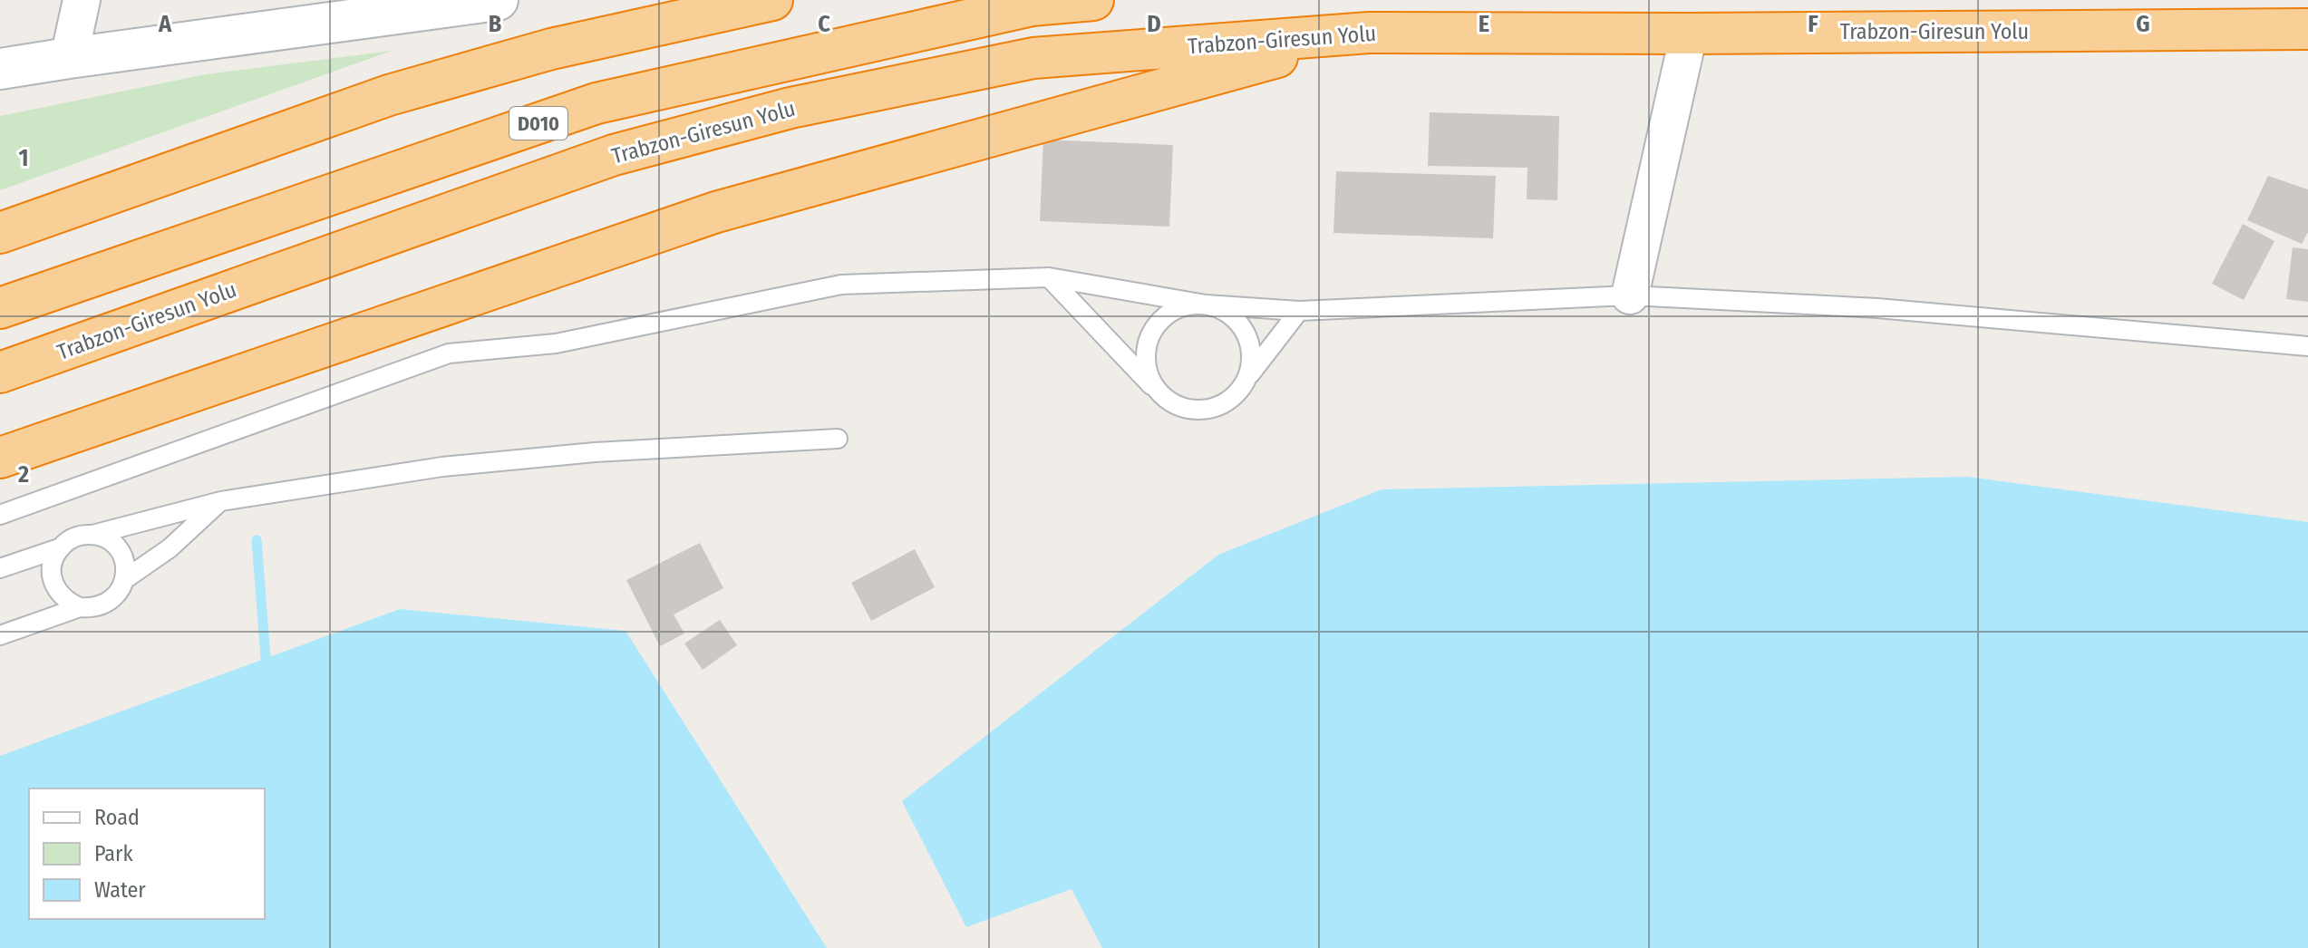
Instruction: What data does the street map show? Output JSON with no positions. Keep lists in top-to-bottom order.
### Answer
{
  "streets": {
    "highway": ["Trabzon-Giresun Yolu", "D010"]
  },
  "legend": ["Road", "Park", "Water"],
  "grid": {
    "columns": [
      "A",
      "B",
      "C",
      "D",
      "E",
      "F",
      "G"
    ],
    "rows": ["1", "2"]
  }
}
